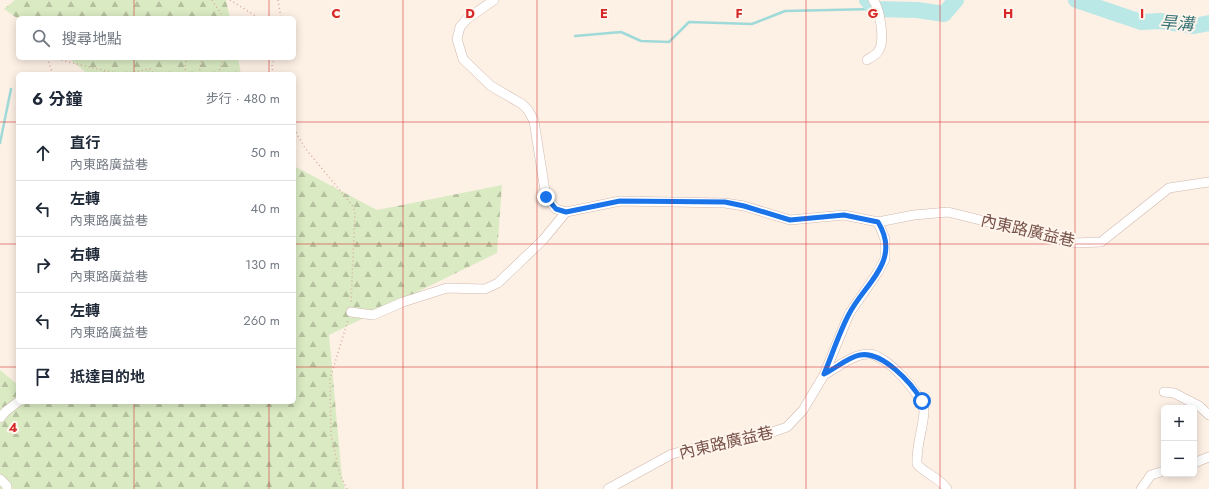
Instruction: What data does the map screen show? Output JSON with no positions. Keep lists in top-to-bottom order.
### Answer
{
  "streets": {
    "street": ["內東路廣益巷"]
  },
  "water": ["旱溝"],
  "page": {
    "search": "搜尋地點",
    "heading": ["6 分鐘", "步行 · 480 m"],
    "list": [
      ["直行", "內東路廣益巷", "50 m"],
      ["左轉", "內東路廣益巷", "40 m"],
      ["右轉", "內東路廣益巷", "130 m"],
      ["左轉", "內東路廣益巷", "260 m"],
      "抵達目的地"
    ],
    "map_buttons": ["+", "−"]
  },
  "grid": {
    "columns": [
      "C",
      "D",
      "E",
      "F",
      "G",
      "H",
      "I"
    ],
    "rows": ["4"]
  }
}
